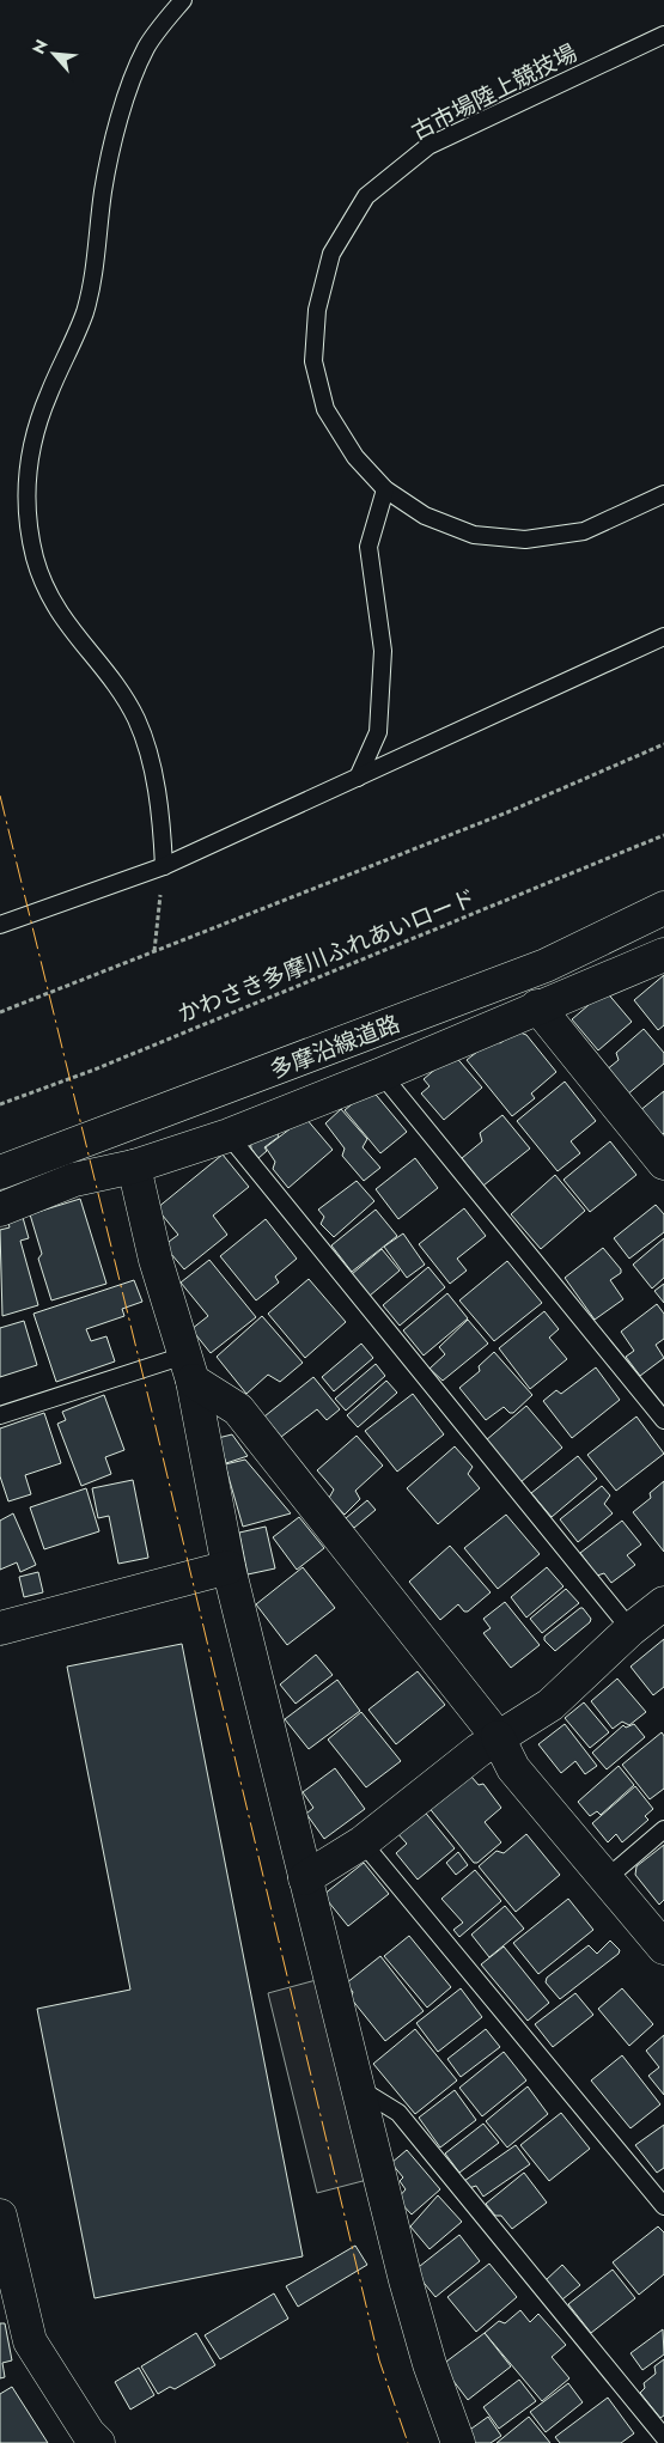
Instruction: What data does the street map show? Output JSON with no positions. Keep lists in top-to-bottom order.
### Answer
{
  "streets": {
    "street": ["多摩沿線道路"],
    "lane": ["古市場陸上競技場"],
    "path": ["かわさき多摩川ふれあいロード"]
  },
  "north": "top left"
}
